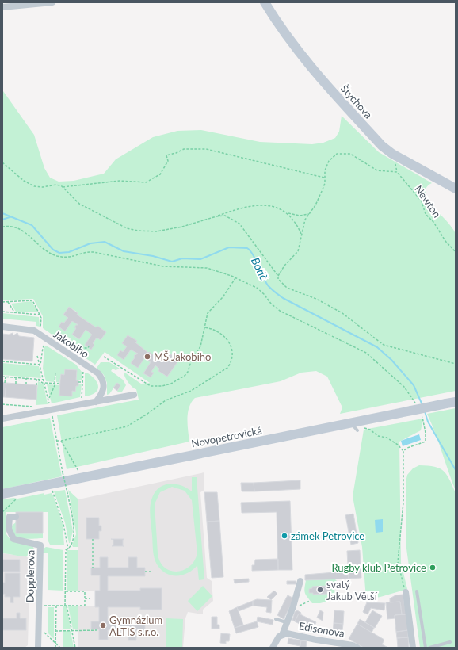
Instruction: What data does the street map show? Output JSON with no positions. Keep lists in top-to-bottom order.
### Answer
{
  "streets": {
    "main road": ["Štychova", "Novopetrovická"],
    "street": ["Jakobiho", "Dopplerova", "Edisonova"],
    "path": ["Newton"]
  },
  "water": ["Botič"],
  "places": [
    "MŠ Jakobiho",
    "zámek Petrovice",
    "Rugby klub Petrovice",
    "svatý Jakub Větší",
    "Gymnázium ALTIS s.r.o."
  ]
}
